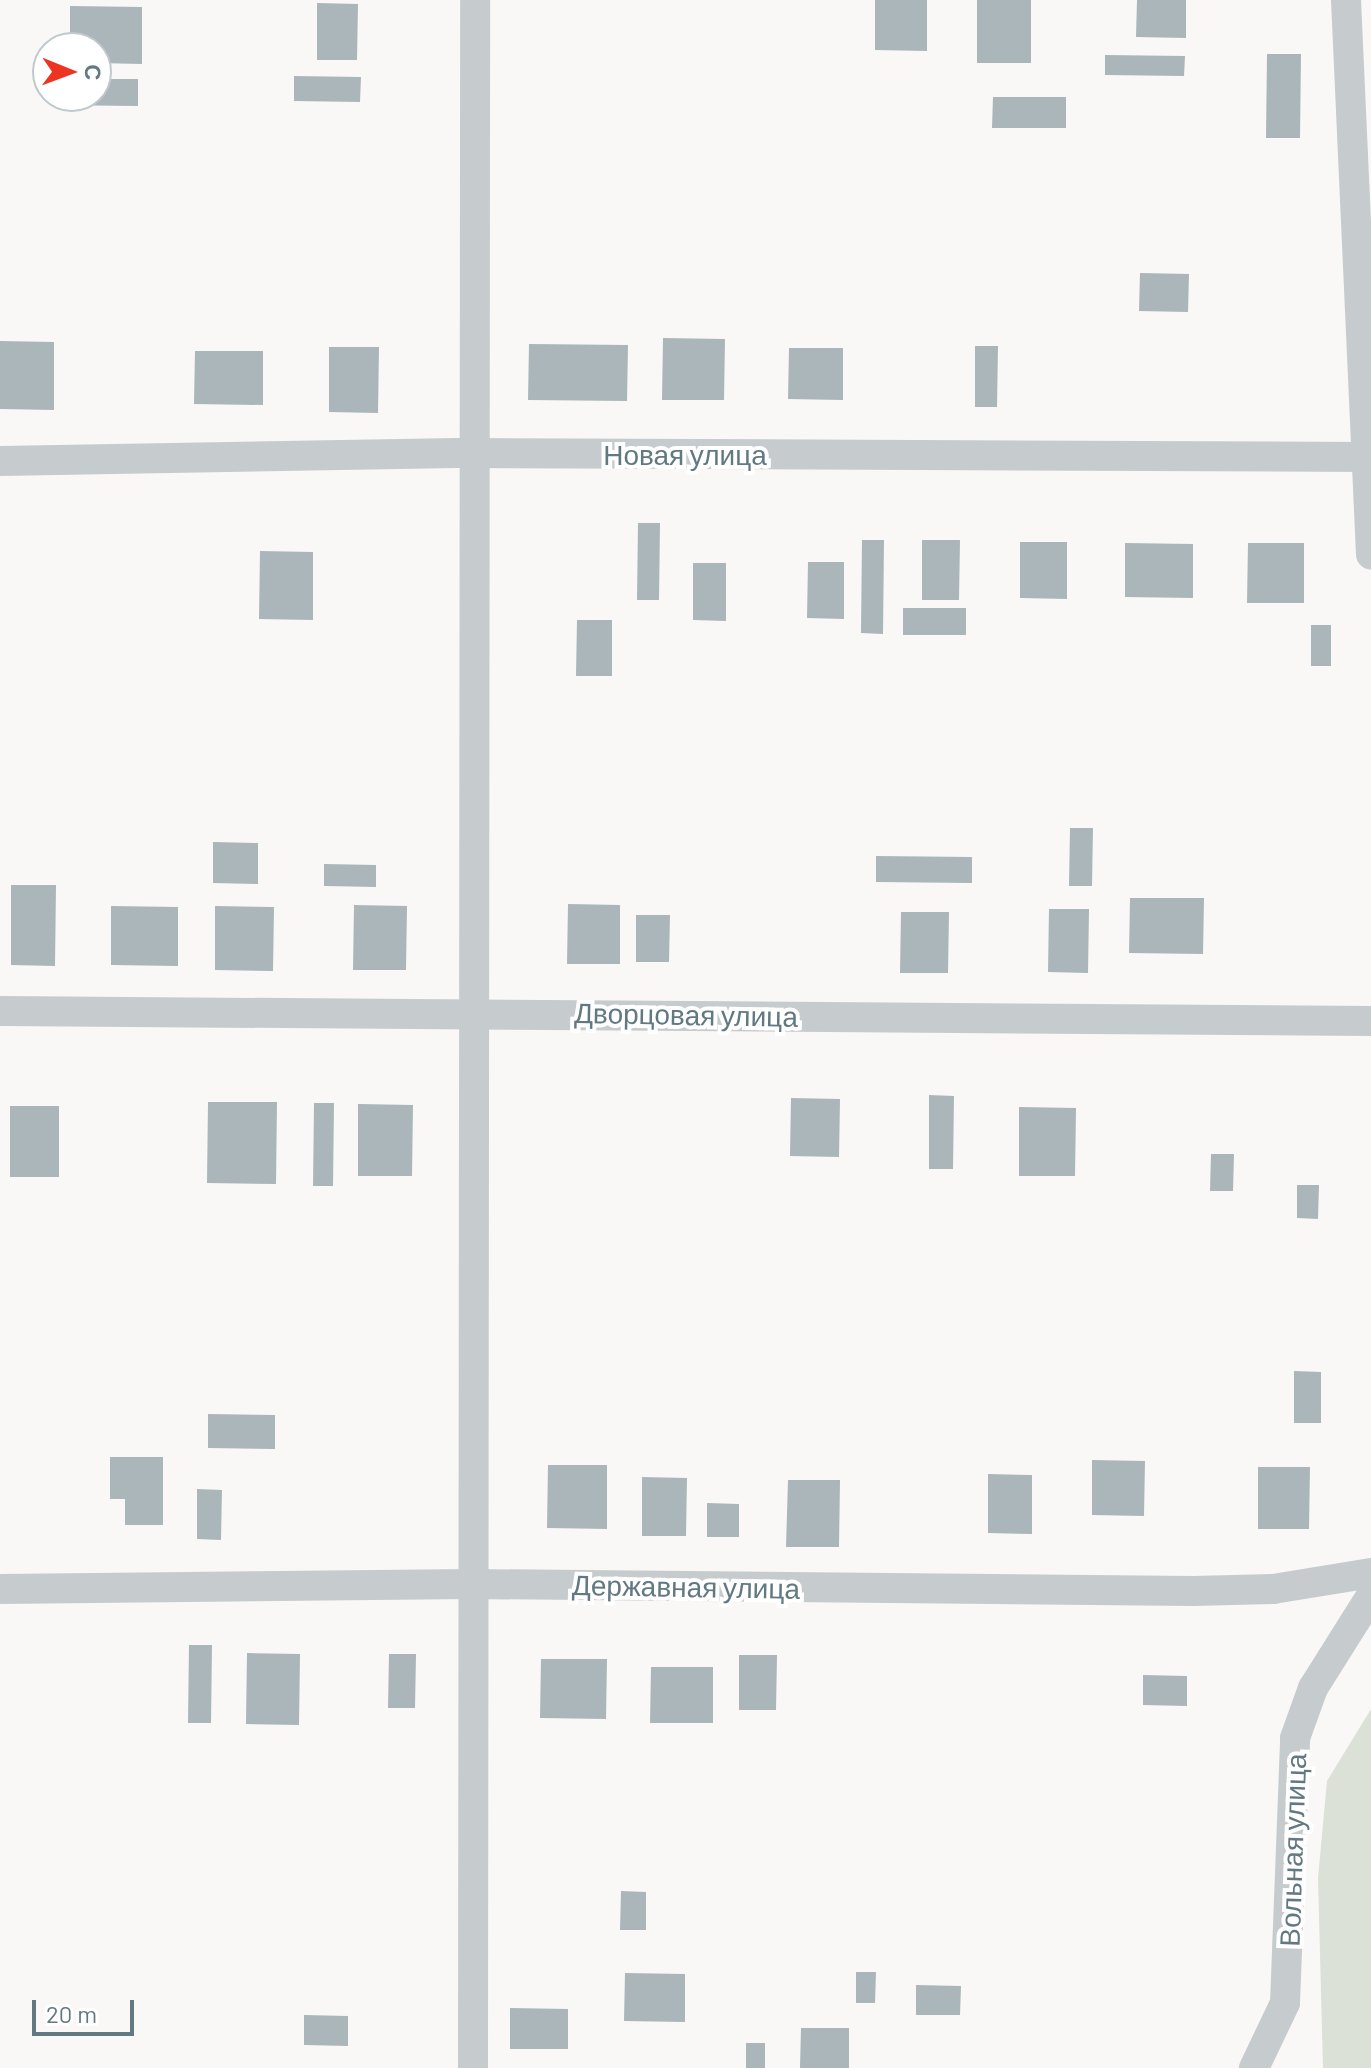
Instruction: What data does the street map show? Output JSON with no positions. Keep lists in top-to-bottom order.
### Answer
{
  "streets": {
    "street": [
      "Новая улица",
      "Дворцовая улица",
      "Державная улица",
      "Вольная улица"
    ]
  },
  "scale_bar": "20 m",
  "north": "right"
}
